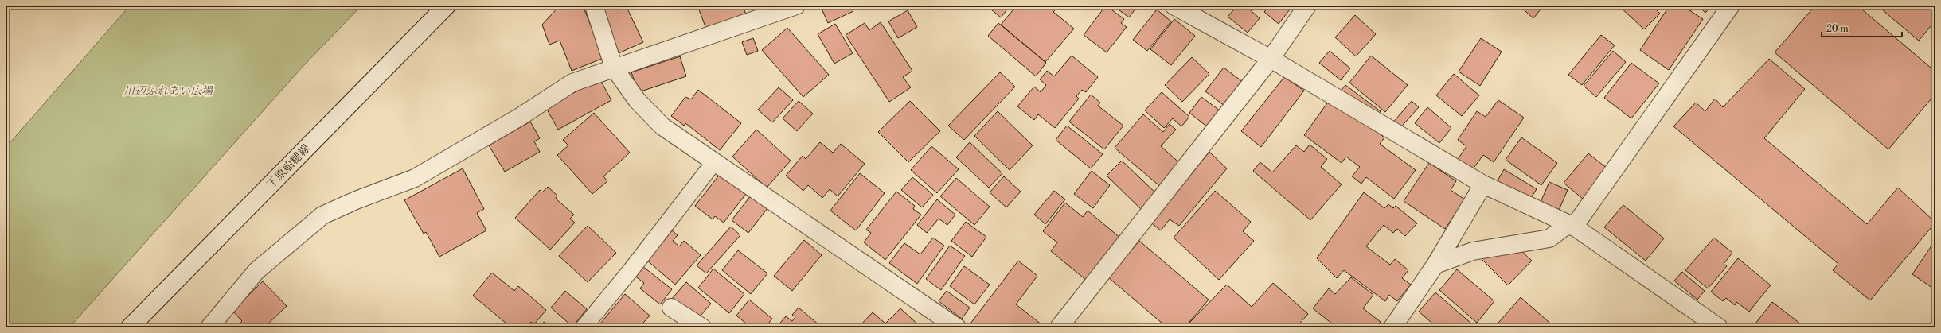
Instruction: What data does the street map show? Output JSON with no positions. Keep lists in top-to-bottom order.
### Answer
{
  "streets": {
    "street": ["下原船穂線"]
  },
  "parks": ["川辺ふれあい広場"],
  "scale_bar": "20 m"
}
